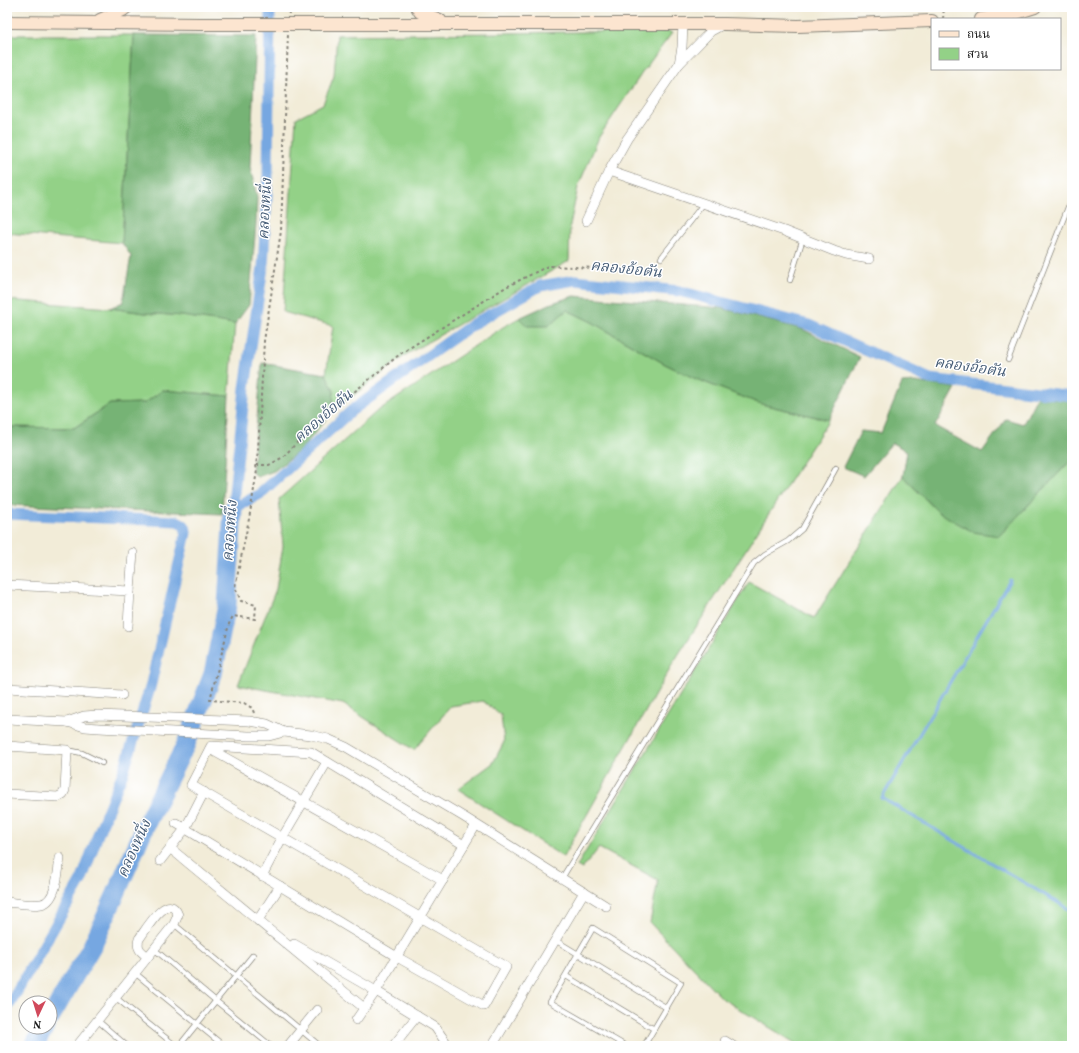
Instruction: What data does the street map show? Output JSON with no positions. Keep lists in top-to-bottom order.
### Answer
{
  "water": ["คลองหนึ่ง", "คลองอ้อตัน"],
  "legend": ["ถนน", "สวน"],
  "north": "bottom"
}
